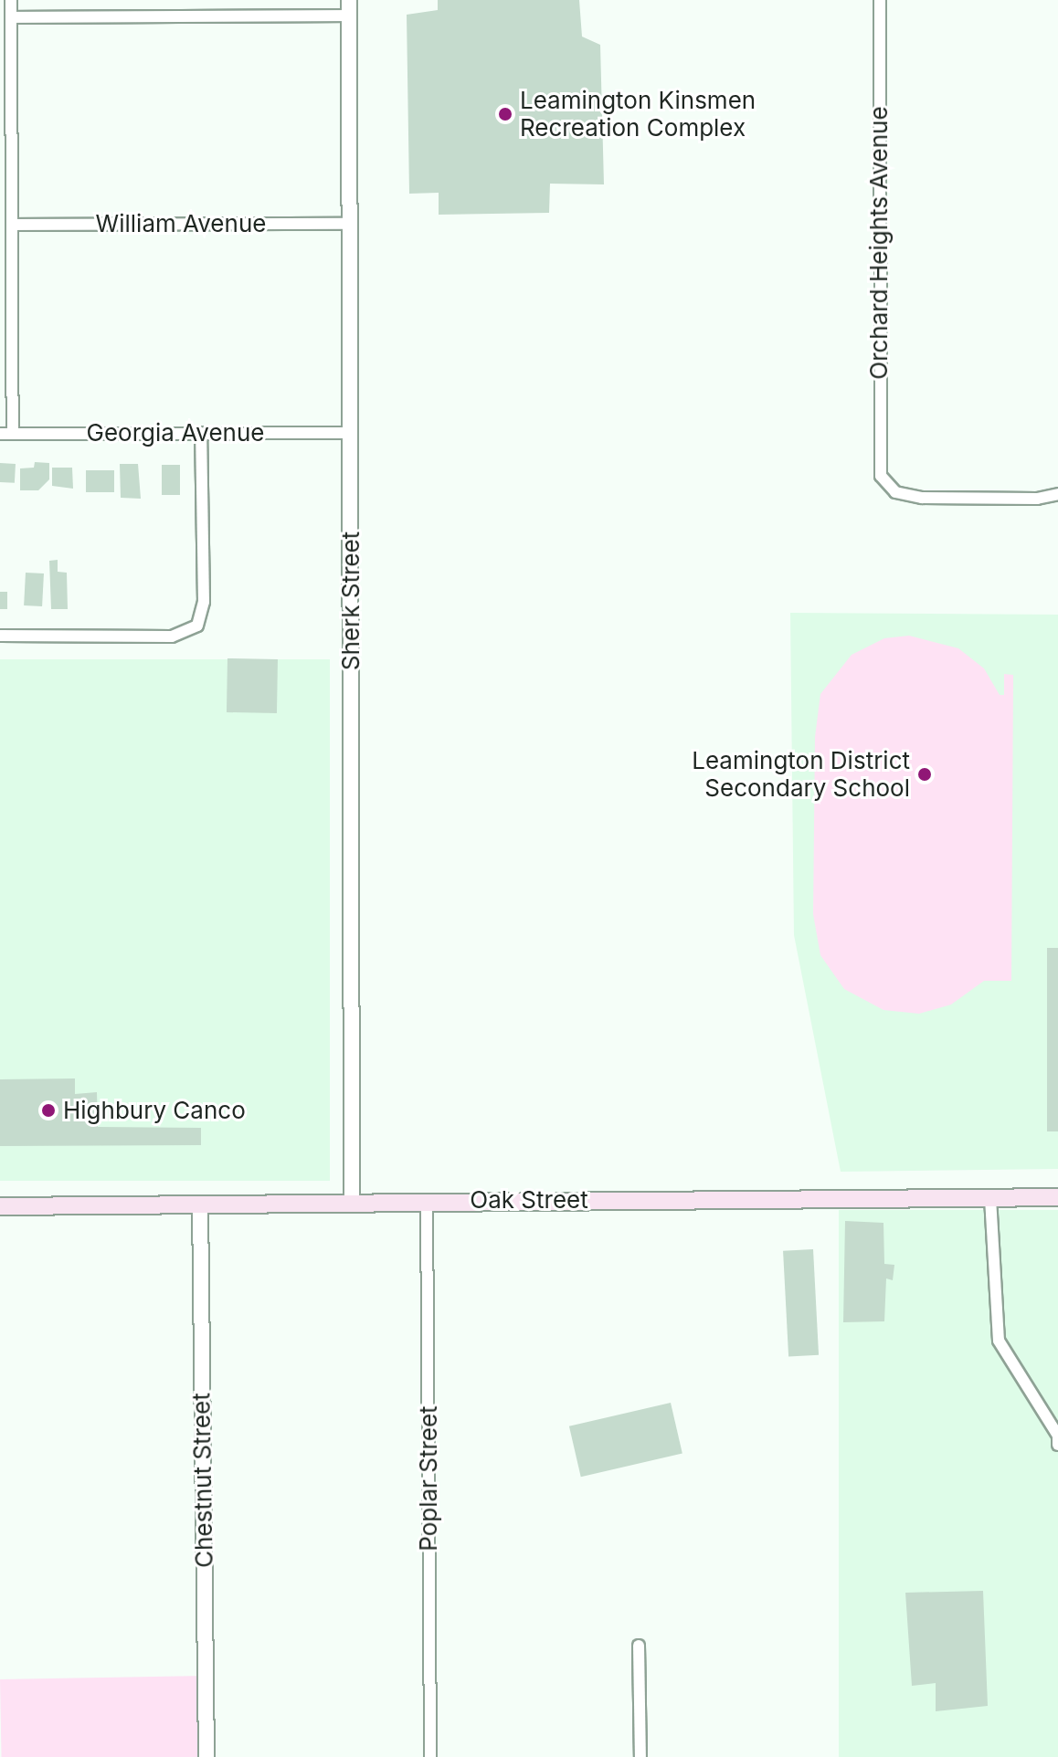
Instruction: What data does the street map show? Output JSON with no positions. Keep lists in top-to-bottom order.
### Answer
{
  "streets": {
    "main road": ["Oak Street"],
    "street": [
      "William Avenue",
      "Orchard Heights Avenue",
      "Georgia Avenue",
      "Sherk Street",
      "Poplar Street",
      "Chestnut Street"
    ]
  },
  "crossings": [
    ["William Avenue", "Sherk Street"],
    ["Georgia Avenue", "Sherk Street"],
    ["Sherk Street", "Oak Street"],
    ["Oak Street", "Poplar Street"],
    ["Oak Street", "Chestnut Street"]
  ],
  "places": ["Leamington Kinsmen Recreation Complex", "Leamington District Secondary School", "Highbury Canco"]
}
